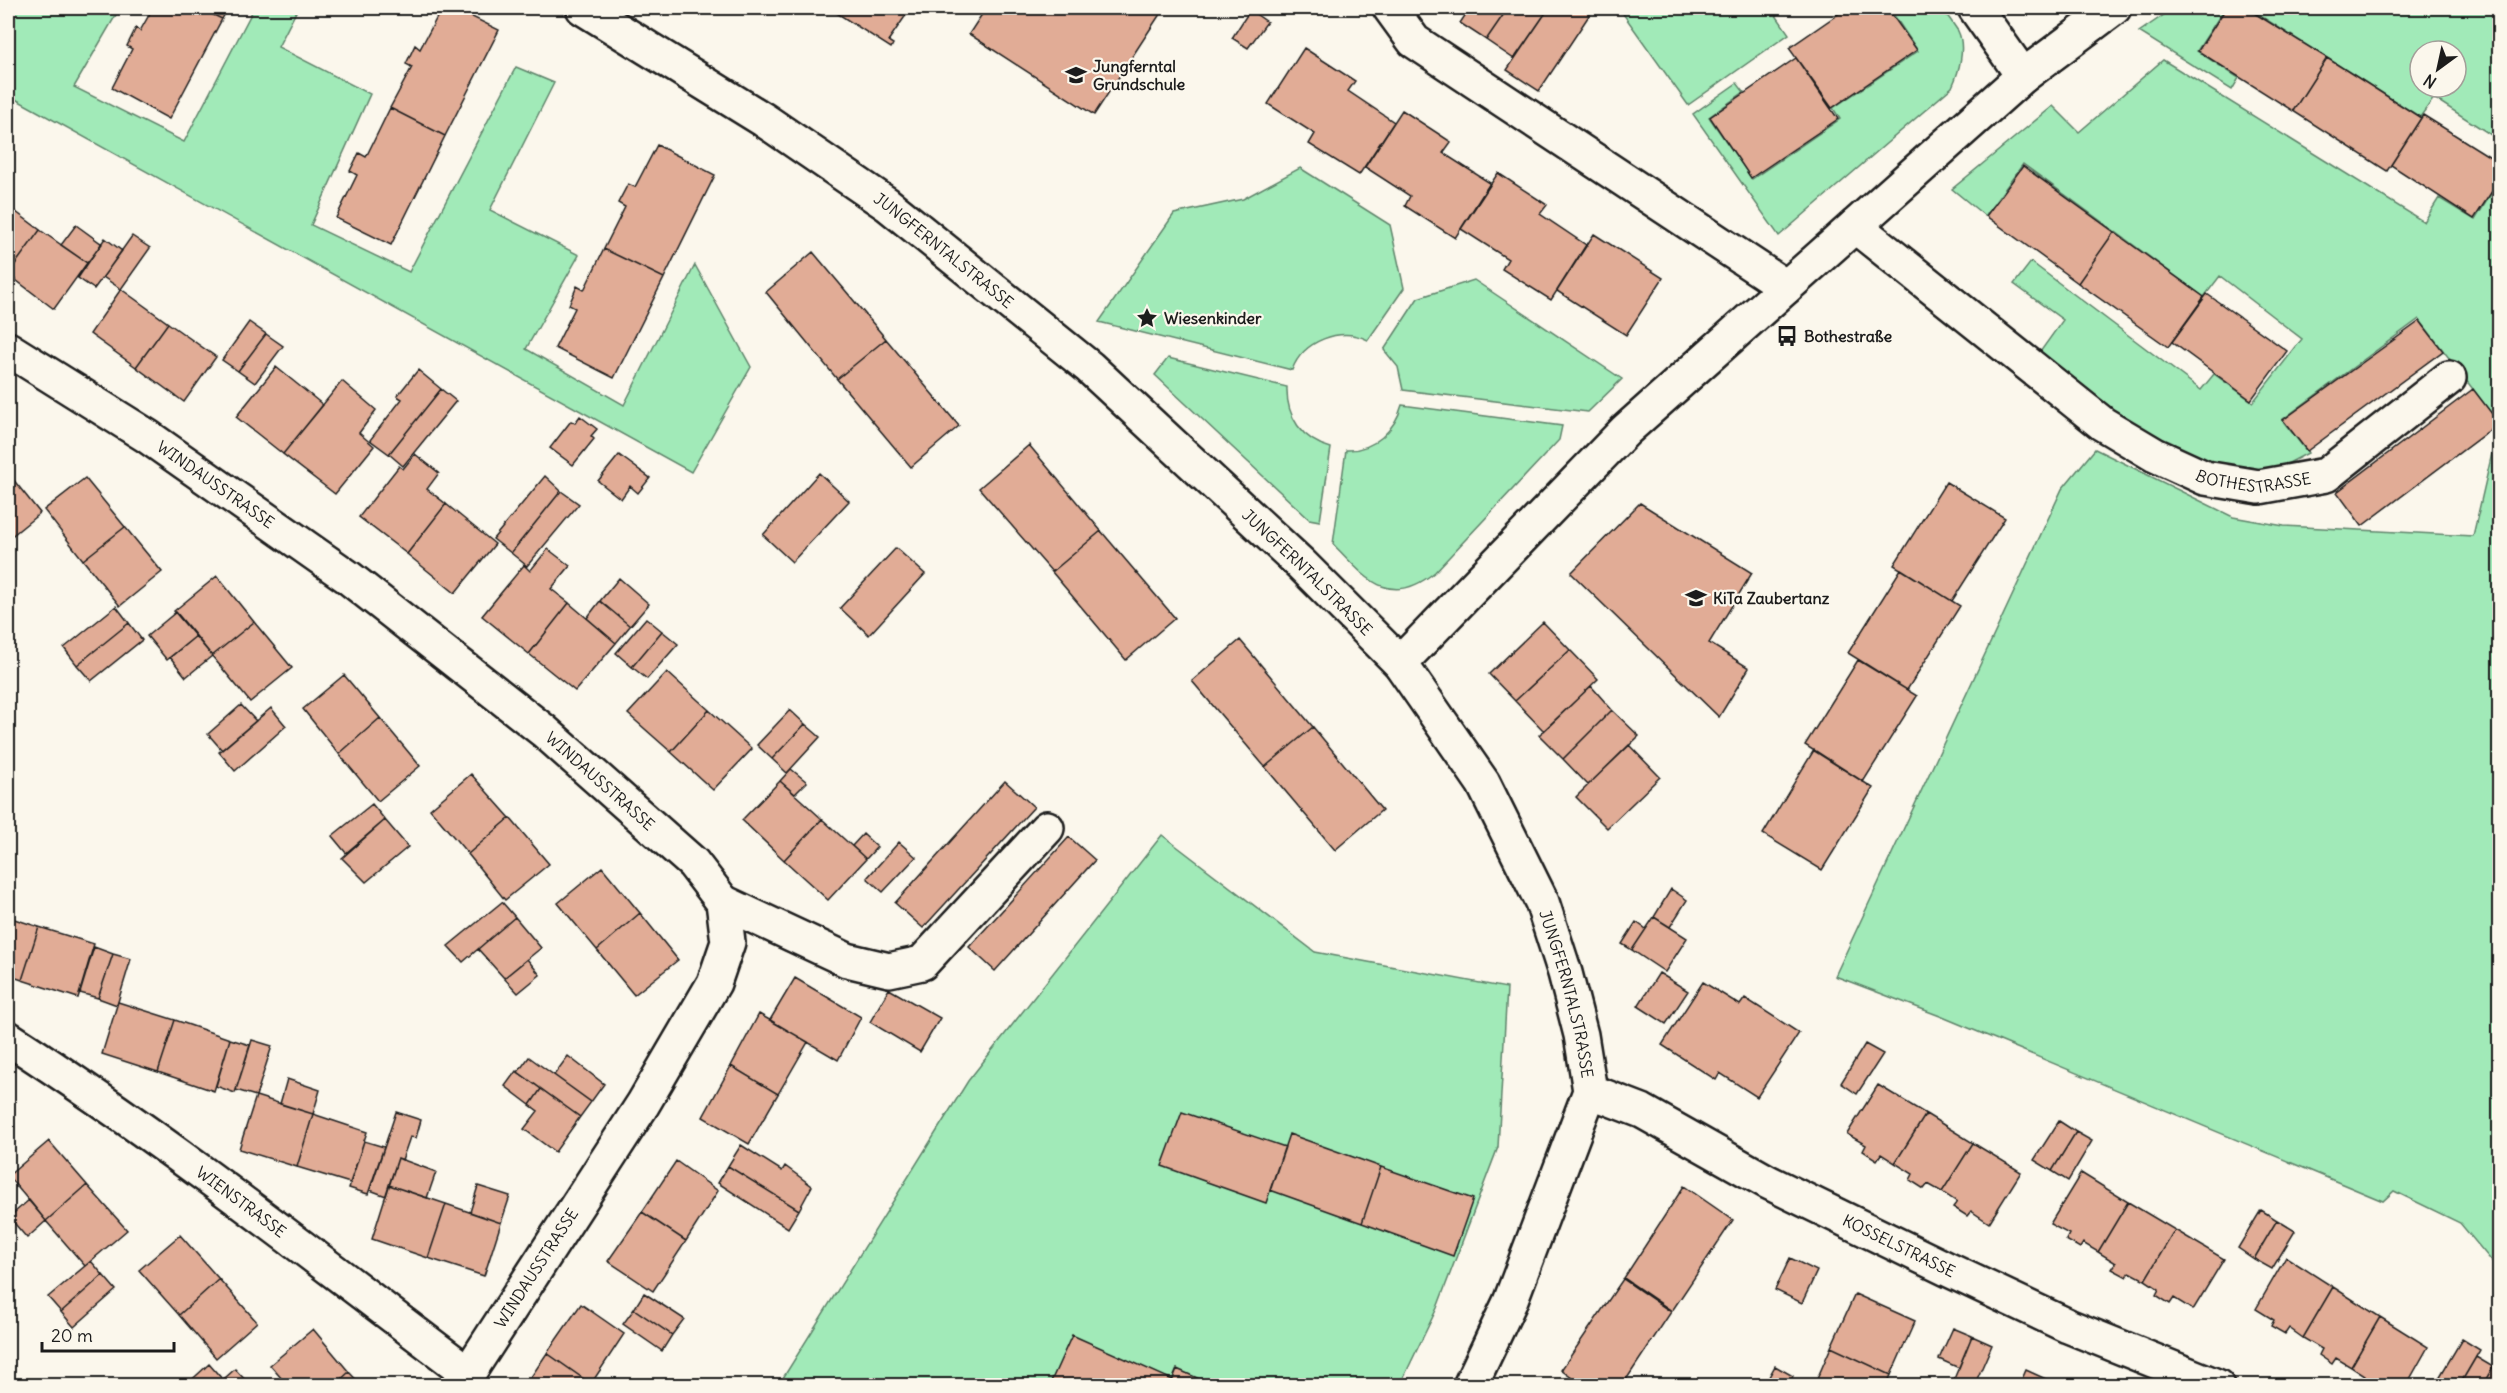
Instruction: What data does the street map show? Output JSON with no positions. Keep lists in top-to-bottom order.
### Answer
{
  "streets": {
    "street": [
      "JUNGFERNTALSTRASSE",
      "BOTHESTRASSE",
      "WINDAUSSTRASSE",
      "WIENSTRASSE",
      "KOSSELSTRASSE"
    ]
  },
  "crossings": [
    ["JUNGFERNTALSTRASSE", "KOSSELSTRASSE"],
    ["WINDAUSSTRASSE", "WIENSTRASSE"]
  ],
  "places": {
    "school or university": ["Jungferntal Grundschule", "KiTa Zaubertanz"],
    "place": ["Wiesenkinder"],
    "bus stop": ["Bothestraße"]
  },
  "scale_bar": "20 m",
  "north": "bottom left"
}
